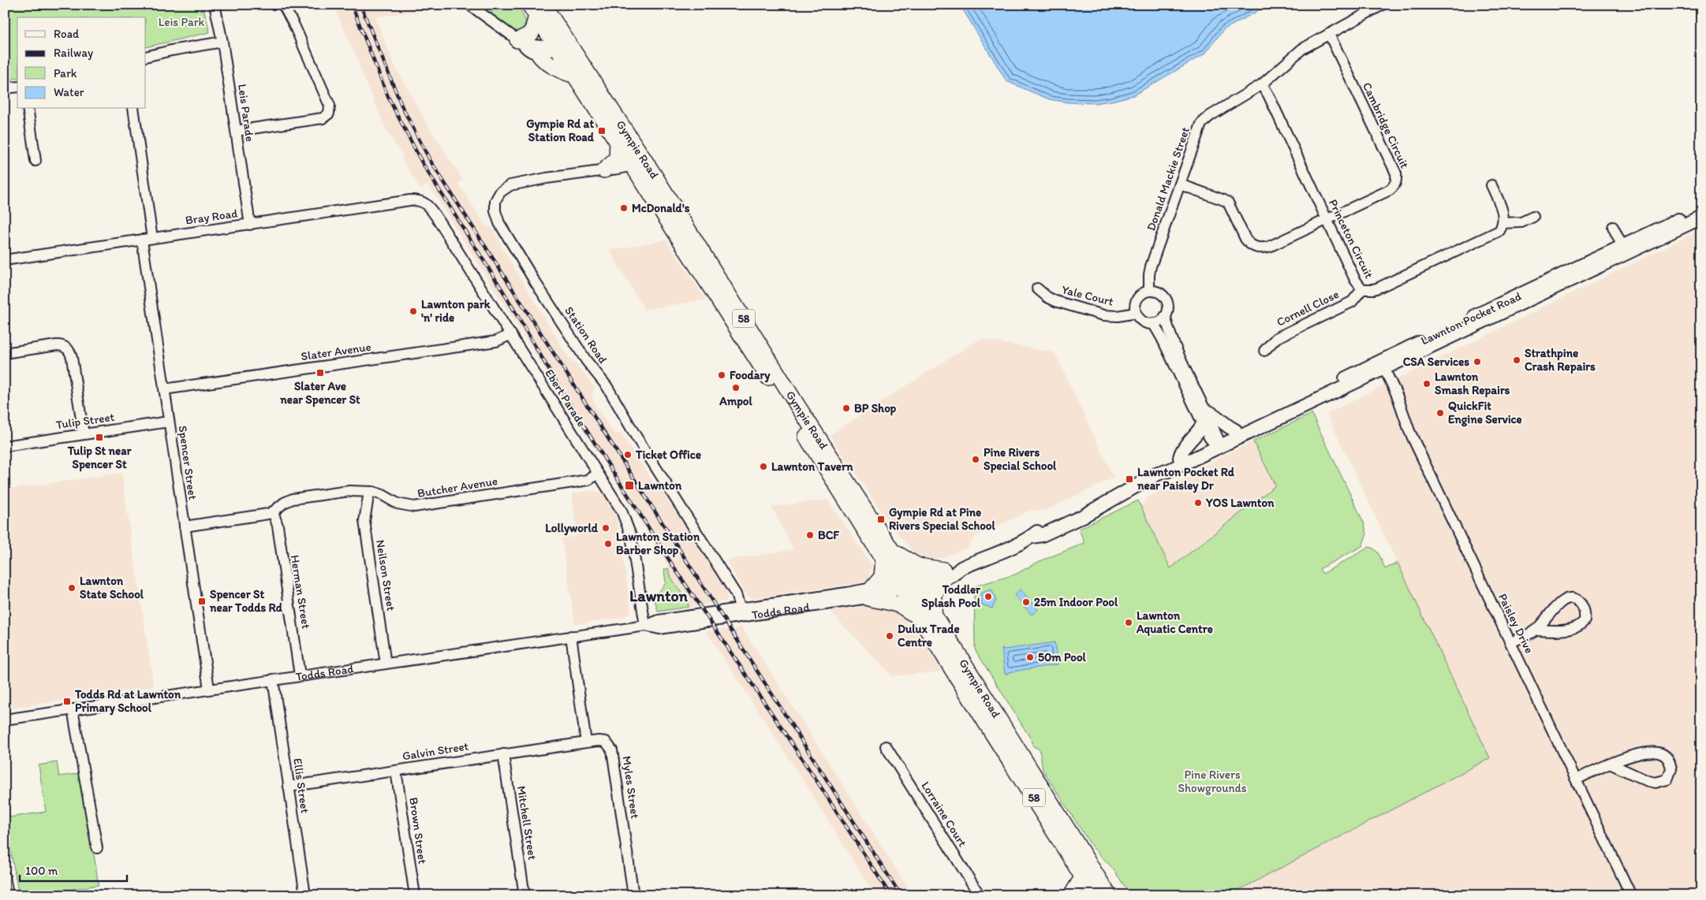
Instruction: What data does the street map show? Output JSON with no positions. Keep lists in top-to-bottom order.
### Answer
{
  "streets": {
    "highway": ["Gympie Road", "58"],
    "main road": ["Lawnton Pocket Road"],
    "street": [
      "Leis Parade",
      "Cambridge Circuit",
      "Donald Mackie Street",
      "Bray Road",
      "Princeton Circuit",
      "Yale Court",
      "Cornell Close",
      "Station Road",
      "Slater Avenue",
      "Ebert Parade",
      "Tulip Street",
      "Spencer Street",
      "Butcher Avenue",
      "Neilson Street",
      "Herman Street",
      "Todds Road",
      "Paisley Drive",
      "Galvin Street",
      "Ellis Street",
      "Myles Street",
      "Lorraine Court",
      "Mitchell Street",
      "Brown Street"
    ]
  },
  "crossings": [
    ["Leis Parade", "Bray Road"],
    ["Cambridge Circuit", "Donald Mackie Street"],
    ["Cambridge Circuit", "Princeton Circuit"],
    ["Gympie Road", "Lawnton Pocket Road"],
    ["Gympie Road", "Station Road"],
    ["Gympie Road", "Todds Road"],
    ["Donald Mackie Street", "Princeton Circuit"],
    ["Donald Mackie Street", "Yale Court"],
    ["Bray Road", "Ebert Parade"],
    ["Bray Road", "Spencer Street"],
    ["Princeton Circuit", "Cornell Close"],
    ["Lawnton Pocket Road", "Todds Road"],
    ["Lawnton Pocket Road", "Paisley Drive"],
    ["Station Road", "Todds Road"],
    ["Slater Avenue", "Ebert Parade"],
    ["Slater Avenue", "Spencer Street"],
    ["Ebert Parade", "Butcher Avenue"],
    ["Ebert Parade", "Todds Road"],
    ["Tulip Street", "Spencer Street"],
    ["Spencer Street", "Butcher Avenue"],
    ["Spencer Street", "Todds Road"],
    ["Butcher Avenue", "Neilson Street"],
    ["Butcher Avenue", "Herman Street"],
    ["Neilson Street", "Todds Road"],
    ["Herman Street", "Todds Road"],
    ["Todds Road", "Ellis Street"],
    ["Galvin Street", "Ellis Street"],
    ["Galvin Street", "Myles Street"],
    ["Galvin Street", "Mitchell Street"],
    ["Galvin Street", "Brown Street"]
  ],
  "districts": ["Lawnton"],
  "parks": ["Leis Park", "Pine Rivers Showgrounds"],
  "places": {
    "transit": [
      "Gympie Rd at Station Road",
      "Slater Ave near Spencer St",
      "Tulip St near Spencer St",
      "Lawnton Pocket Rd near Paisley Dr",
      "Lawnton",
      "Gympie Rd at Pine Rivers Special School",
      "Spencer St near Todds Rd",
      "Todds Rd at Lawnton Primary School"
    ],
    "other": [
      "McDonald's",
      "Lawnton park 'n' ride",
      "Strathpine Crash Repairs",
      "CSA Services",
      "Foodary",
      "Lawnton Smash Repairs",
      "Ampol",
      "BP Shop",
      "QuickFit Engine Service",
      "Ticket Office",
      "Pine Rivers Special School",
      "Lawnton Tavern",
      "YOS Lawnton",
      "Lollyworld",
      "BCF",
      "Lawnton Station Barber Shop",
      "Lawnton State School",
      "Toddler Splash Pool",
      "25m Indoor Pool",
      "Lawnton Aquatic Centre",
      "Dulux Trade Centre",
      "50m Pool"
    ]
  },
  "legend": [
    "Road",
    "Railway",
    "Park",
    "Water"
  ],
  "scale_bar": "100 m"
}
